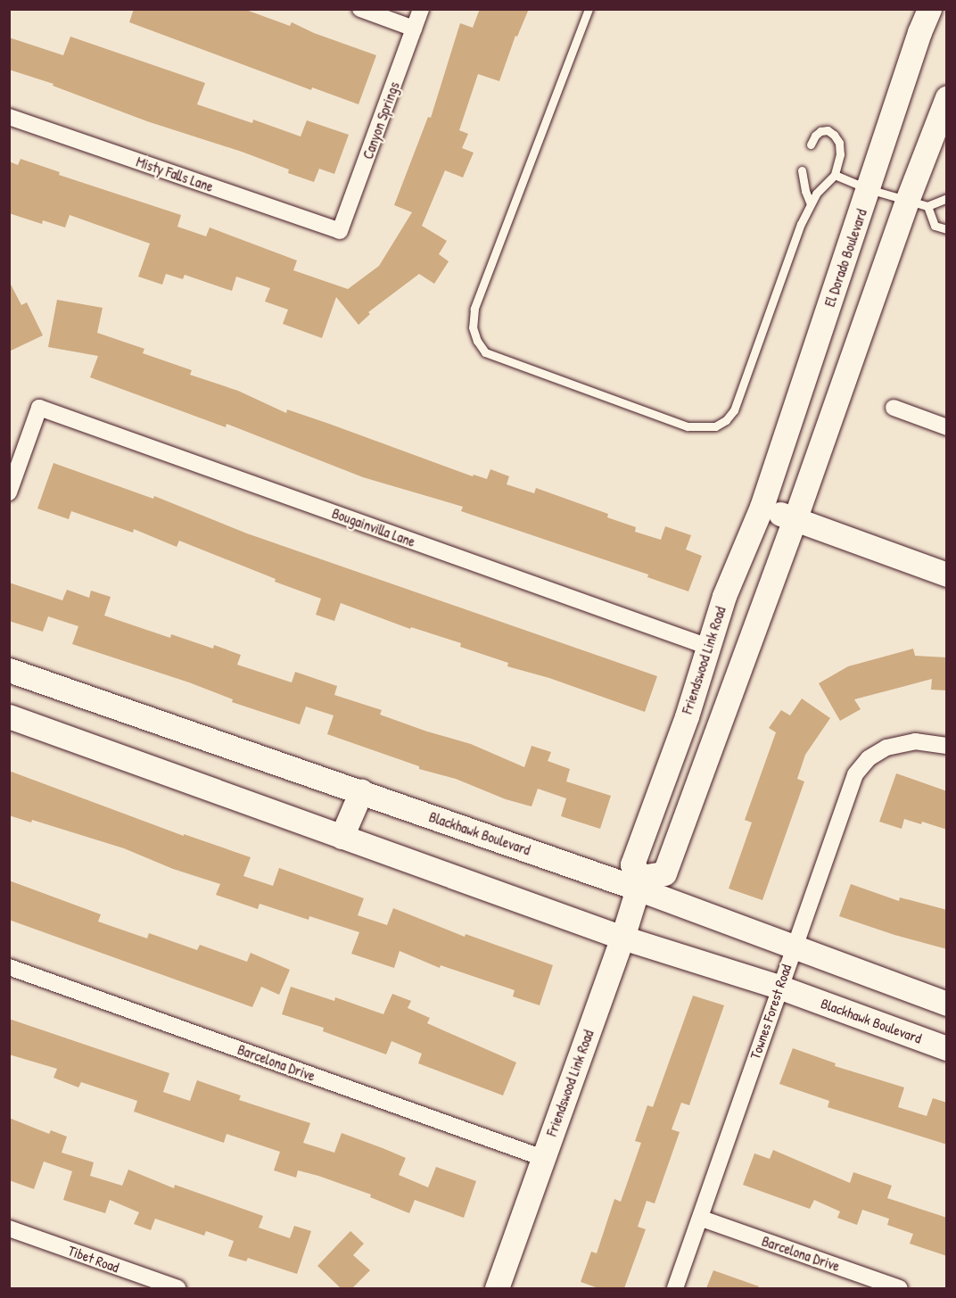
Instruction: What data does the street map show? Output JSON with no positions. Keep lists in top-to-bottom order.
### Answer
{
  "streets": {
    "main road": ["El Dorado Boulevard", "Friendswood Link Road", "Blackhawk Boulevard"],
    "street": [
      "Canyon Springs",
      "Misty Falls Lane",
      "Bougainvilla Lane",
      "Townes Forest Road",
      "Barcelona Drive",
      "Tibet Road"
    ]
  },
  "crossings": [
    ["Canyon Springs", "Misty Falls Lane"],
    ["El Dorado Boulevard", "Friendswood Link Road"],
    ["Bougainvilla Lane", "Friendswood Link Road"],
    ["Friendswood Link Road", "Blackhawk Boulevard"],
    ["Friendswood Link Road", "Barcelona Drive"],
    ["Blackhawk Boulevard", "Townes Forest Road"],
    ["Townes Forest Road", "Barcelona Drive"]
  ]
}
